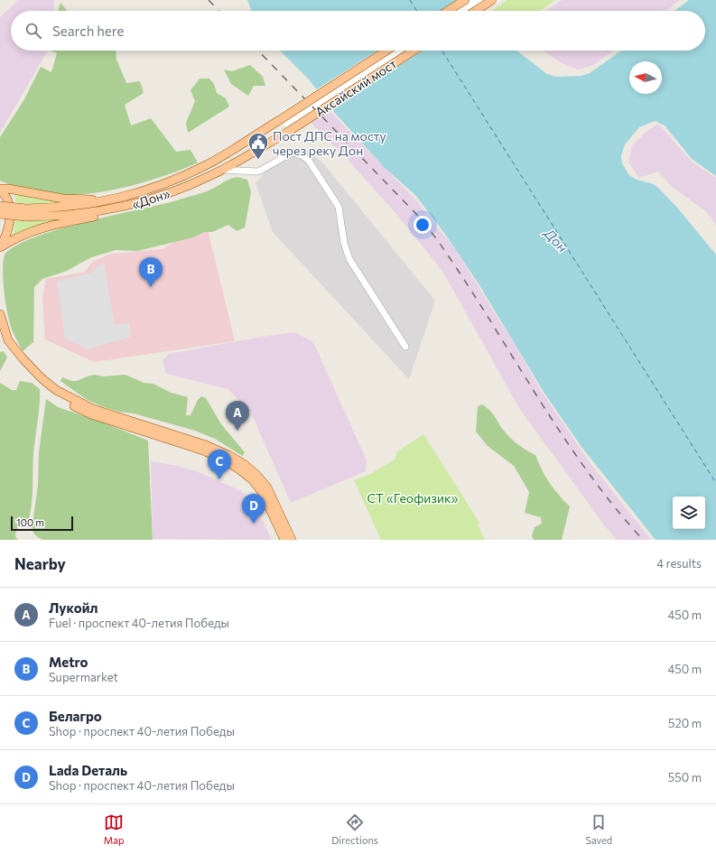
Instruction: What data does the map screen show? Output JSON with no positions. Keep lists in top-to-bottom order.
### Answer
{
  "streets": {
    "main road": ["Аксайский мост", "«Дон»"]
  },
  "crossings": [
    ["Аксайский мост", "«Дон»"]
  ],
  "water": ["Дон"],
  "parks": ["СТ «Геофизик»"],
  "places": {
    "public building": ["Пост ДПС на мосту через реку Дон"]
  },
  "scale_bar": "100 m",
  "north": "left",
  "page": {
    "search": "Search here",
    "pins": [
      "B",
      "A",
      "C",
      "D"
    ],
    "scale": "100 m",
    "heading": ["Nearby", "4 results"],
    "list": [
      {
        "mark": "A",
        "name": "Лукойл",
        "note": "Fuel · проспект 40-летия Победы",
        "value": "450 m"
      },
      {
        "mark": "B",
        "name": "Metro",
        "note": "Supermarket",
        "value": "450 m"
      },
      {
        "mark": "C",
        "name": "Белагро",
        "note": "Shop · проспект 40-летия Победы",
        "value": "520 m"
      },
      {
        "mark": "D",
        "name": "Lada Dеталь",
        "note": "Shop · проспект 40-летия Победы",
        "value": "550 m"
      }
    ],
    "nav": ["Map", "Directions", "Saved"]
  }
}
